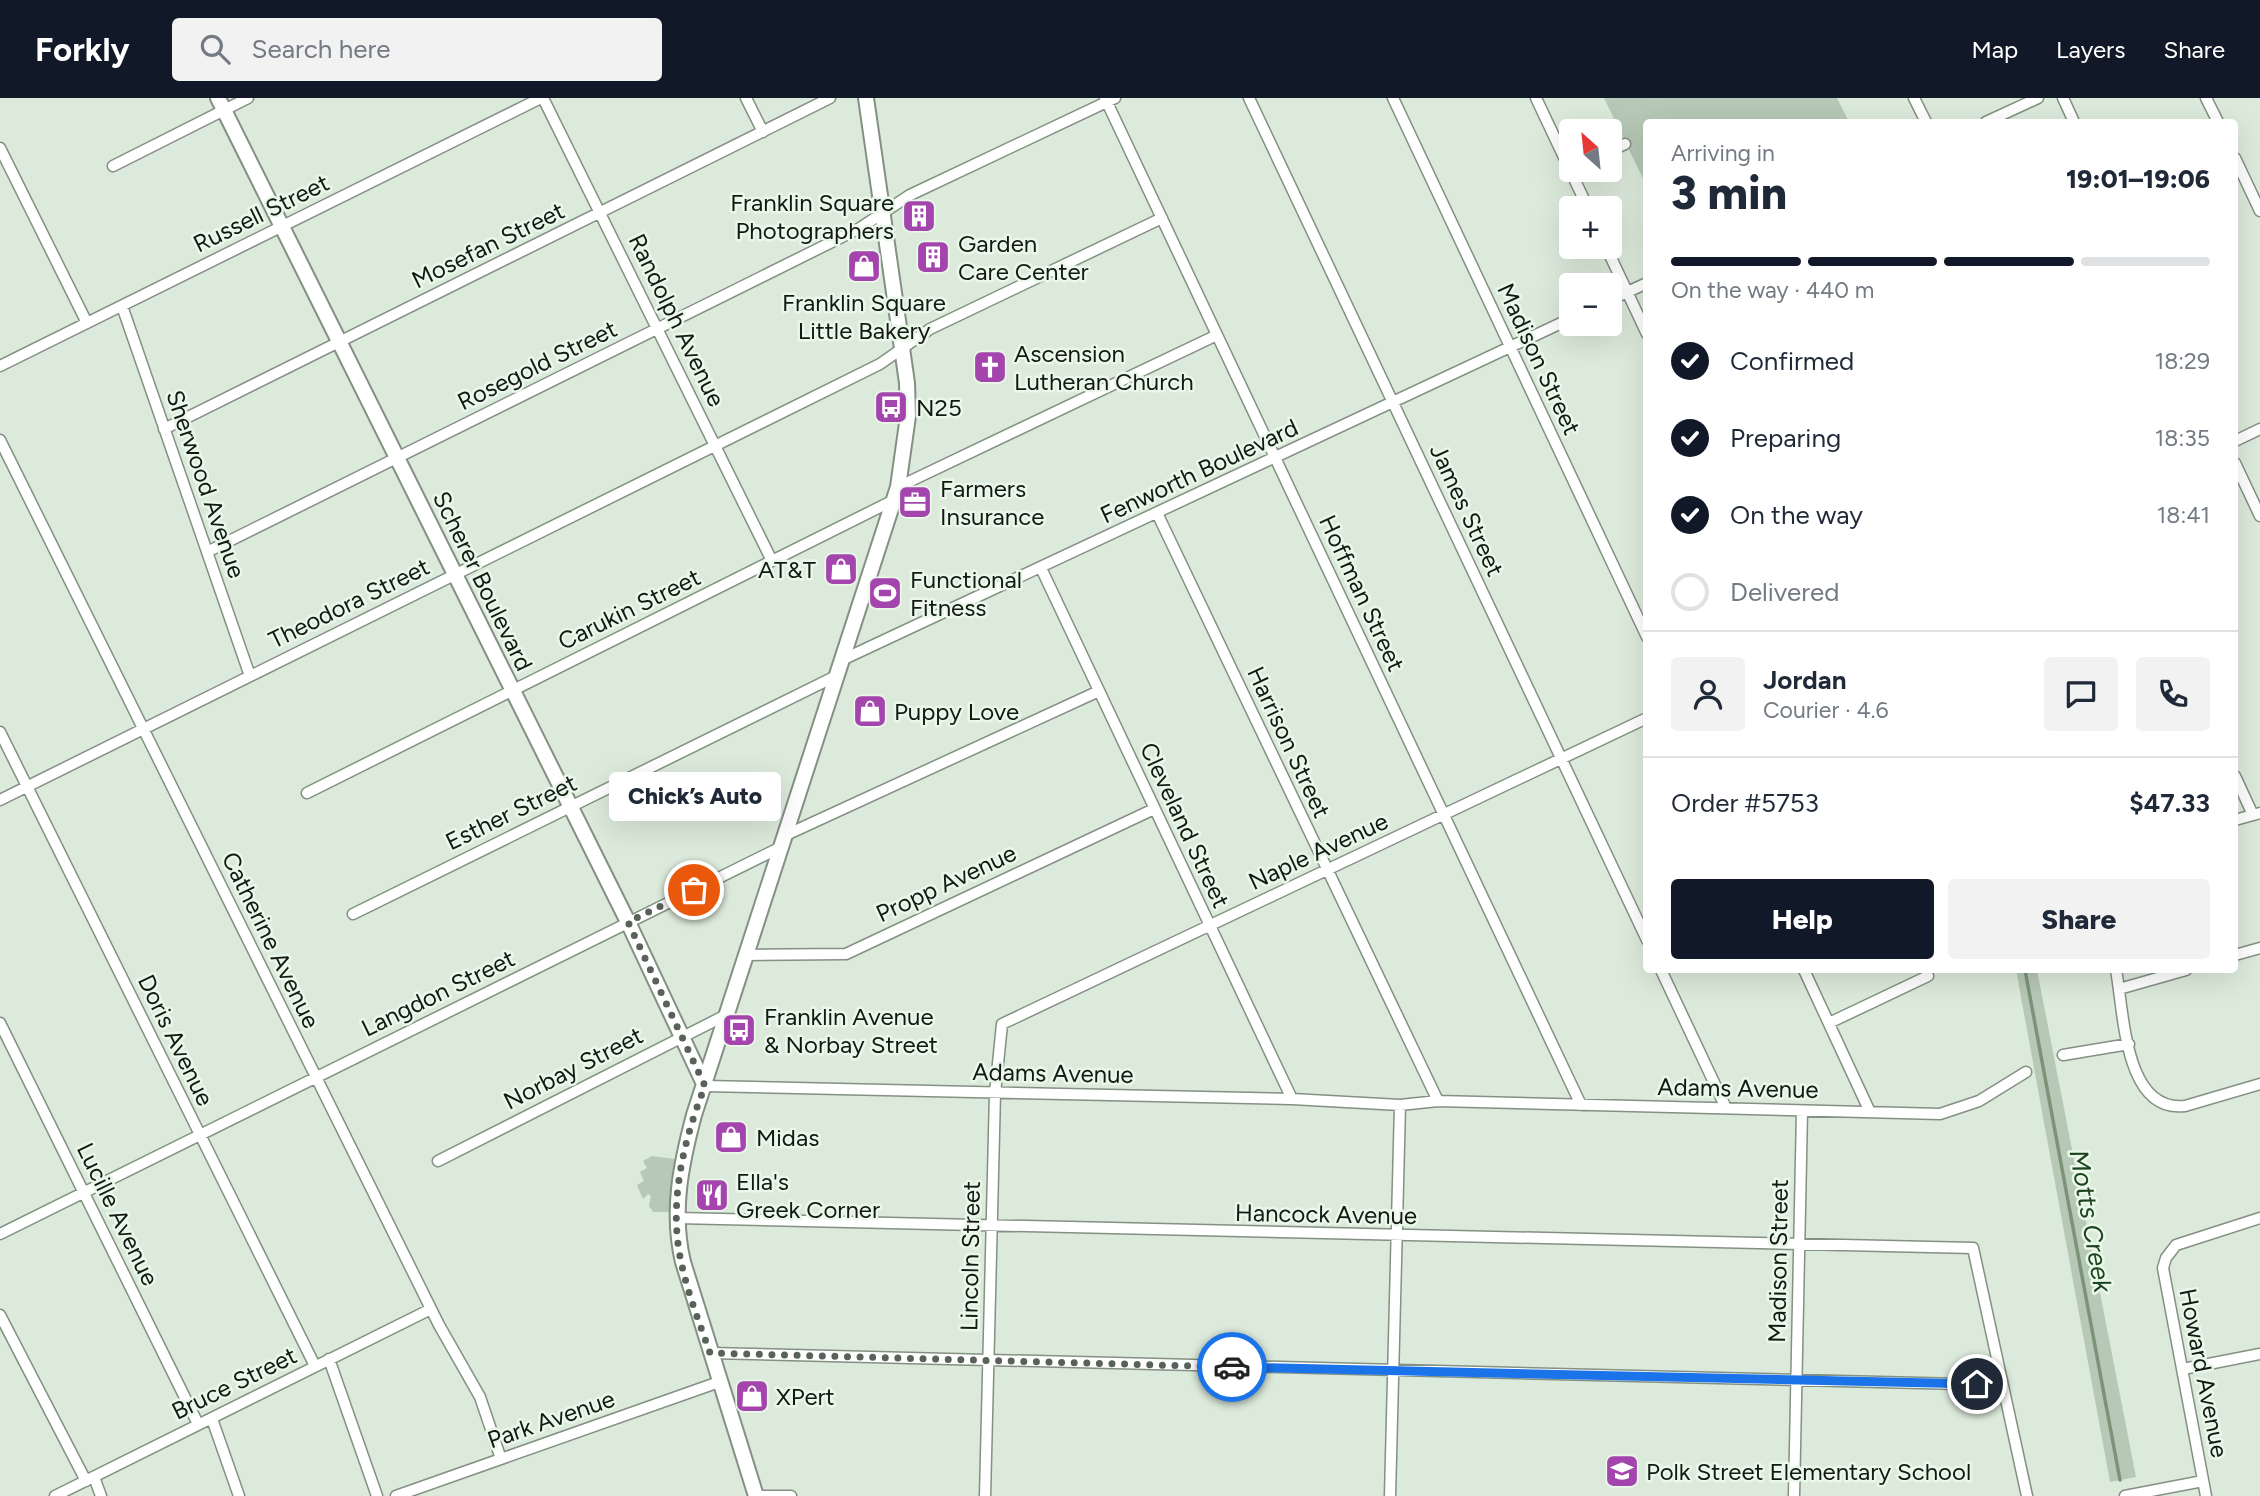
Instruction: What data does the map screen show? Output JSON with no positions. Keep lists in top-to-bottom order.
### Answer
{
  "streets": {
    "main road": ["Scherer Boulevard"],
    "street": [
      "Russell Street",
      "Mosefan Street",
      "Randolph Avenue",
      "Madison Street",
      "Rosegold Street",
      "Fenworth Boulevard",
      "Sherwood Avenue",
      "James Street",
      "Hoffman Street",
      "Theodora Street",
      "Carukin Street",
      "Harrison Street",
      "Esther Street",
      "Cleveland Street",
      "Naple Avenue",
      "Propp Avenue",
      "Catherine Avenue",
      "Langdon Street",
      "Doris Avenue",
      "Norbay Street",
      "Adams Avenue",
      "Lucille Avenue",
      "Hancock Avenue",
      "Lincoln Street",
      "Howard Avenue",
      "Bruce Street",
      "Park Avenue"
    ]
  },
  "crossings": [
    ["Russell Street", "Randolph Avenue"],
    ["Russell Street", "Sherwood Avenue"],
    ["Russell Street", "Scherer Boulevard"],
    ["Mosefan Street", "Randolph Avenue"],
    ["Mosefan Street", "Sherwood Avenue"],
    ["Mosefan Street", "Scherer Boulevard"],
    ["Randolph Avenue", "Rosegold Street"],
    ["Randolph Avenue", "Theodora Street"],
    ["Randolph Avenue", "Carukin Street"],
    ["Madison Street", "Fenworth Boulevard"],
    ["Madison Street", "Adams Avenue"],
    ["Madison Street", "Hancock Avenue"],
    ["Rosegold Street", "Sherwood Avenue"],
    ["Rosegold Street", "Scherer Boulevard"],
    ["Rosegold Street", "Hoffman Street"],
    ["Fenworth Boulevard", "James Street"],
    ["Fenworth Boulevard", "Hoffman Street"],
    ["Fenworth Boulevard", "Harrison Street"],
    ["Fenworth Boulevard", "Cleveland Street"],
    ["Sherwood Avenue", "Theodora Street"],
    ["James Street", "Naple Avenue"],
    ["Scherer Boulevard", "Theodora Street"],
    ["Scherer Boulevard", "Carukin Street"],
    ["Scherer Boulevard", "Esther Street"],
    ["Scherer Boulevard", "Langdon Street"],
    ["Scherer Boulevard", "Norbay Street"],
    ["Scherer Boulevard", "Adams Avenue"],
    ["Hoffman Street", "Theodora Street"],
    ["Hoffman Street", "Carukin Street"],
    ["Hoffman Street", "Naple Avenue"],
    ["Hoffman Street", "Adams Avenue"],
    ["Theodora Street", "Catherine Avenue"],
    ["Theodora Street", "Doris Avenue"],
    ["Harrison Street", "Naple Avenue"],
    ["Harrison Street", "Adams Avenue"],
    ["Cleveland Street", "Naple Avenue"],
    ["Cleveland Street", "Propp Avenue"],
    ["Cleveland Street", "Langdon Street"],
    ["Cleveland Street", "Adams Avenue"],
    ["Naple Avenue", "Lincoln Street"],
    ["Catherine Avenue", "Langdon Street"],
    ["Catherine Avenue", "Bruce Street"],
    ["Catherine Avenue", "Park Avenue"],
    ["Langdon Street", "Doris Avenue"],
    ["Langdon Street", "Lucille Avenue"],
    ["Doris Avenue", "Bruce Street"],
    ["Adams Avenue", "Lincoln Street"],
    ["Lucille Avenue", "Bruce Street"],
    ["Hancock Avenue", "Lincoln Street"]
  ],
  "water": ["Motts Creek"],
  "places": {
    "building": ["Franklin Square Photographers", "Garden Care Center"],
    "shop": [
      "Franklin Square Little Bakery",
      "AT&T",
      "Puppy Love",
      "Midas",
      "XPert"
    ],
    "church": ["Ascension Lutheran Church"],
    "bus stop": ["N25", "Franklin Avenue & Norbay Street"],
    "office": ["Farmers Insurance"],
    "sports": ["Functional Fitness"],
    "other": ["Chick’s Auto"],
    "restaurant": ["Ella's Greek Corner"],
    "school or university": ["Polk Street Elementary School"]
  },
  "north": "top left",
  "page": {
    "header": "Forkly",
    "search": "Search here",
    "nav": ["Map", "Layers", "Share"],
    "map_buttons": ["+", "−"],
    "heading": ["3 min", "Arriving in", "19:01–19:06"],
    "panel": [
      "Jordan",
      "Courier · 4.6",
      "Order #5753",
      "$47.33"
    ],
    "bar": "On the way · 440 m",
    "list": [
      ["Confirmed", "18:29"],
      ["Preparing", "18:35"],
      ["On the way", "18:41"],
      "Delivered"
    ],
    "bubble": "Chick’s Auto",
    "buttons": ["Help", "Share"]
  }
}
